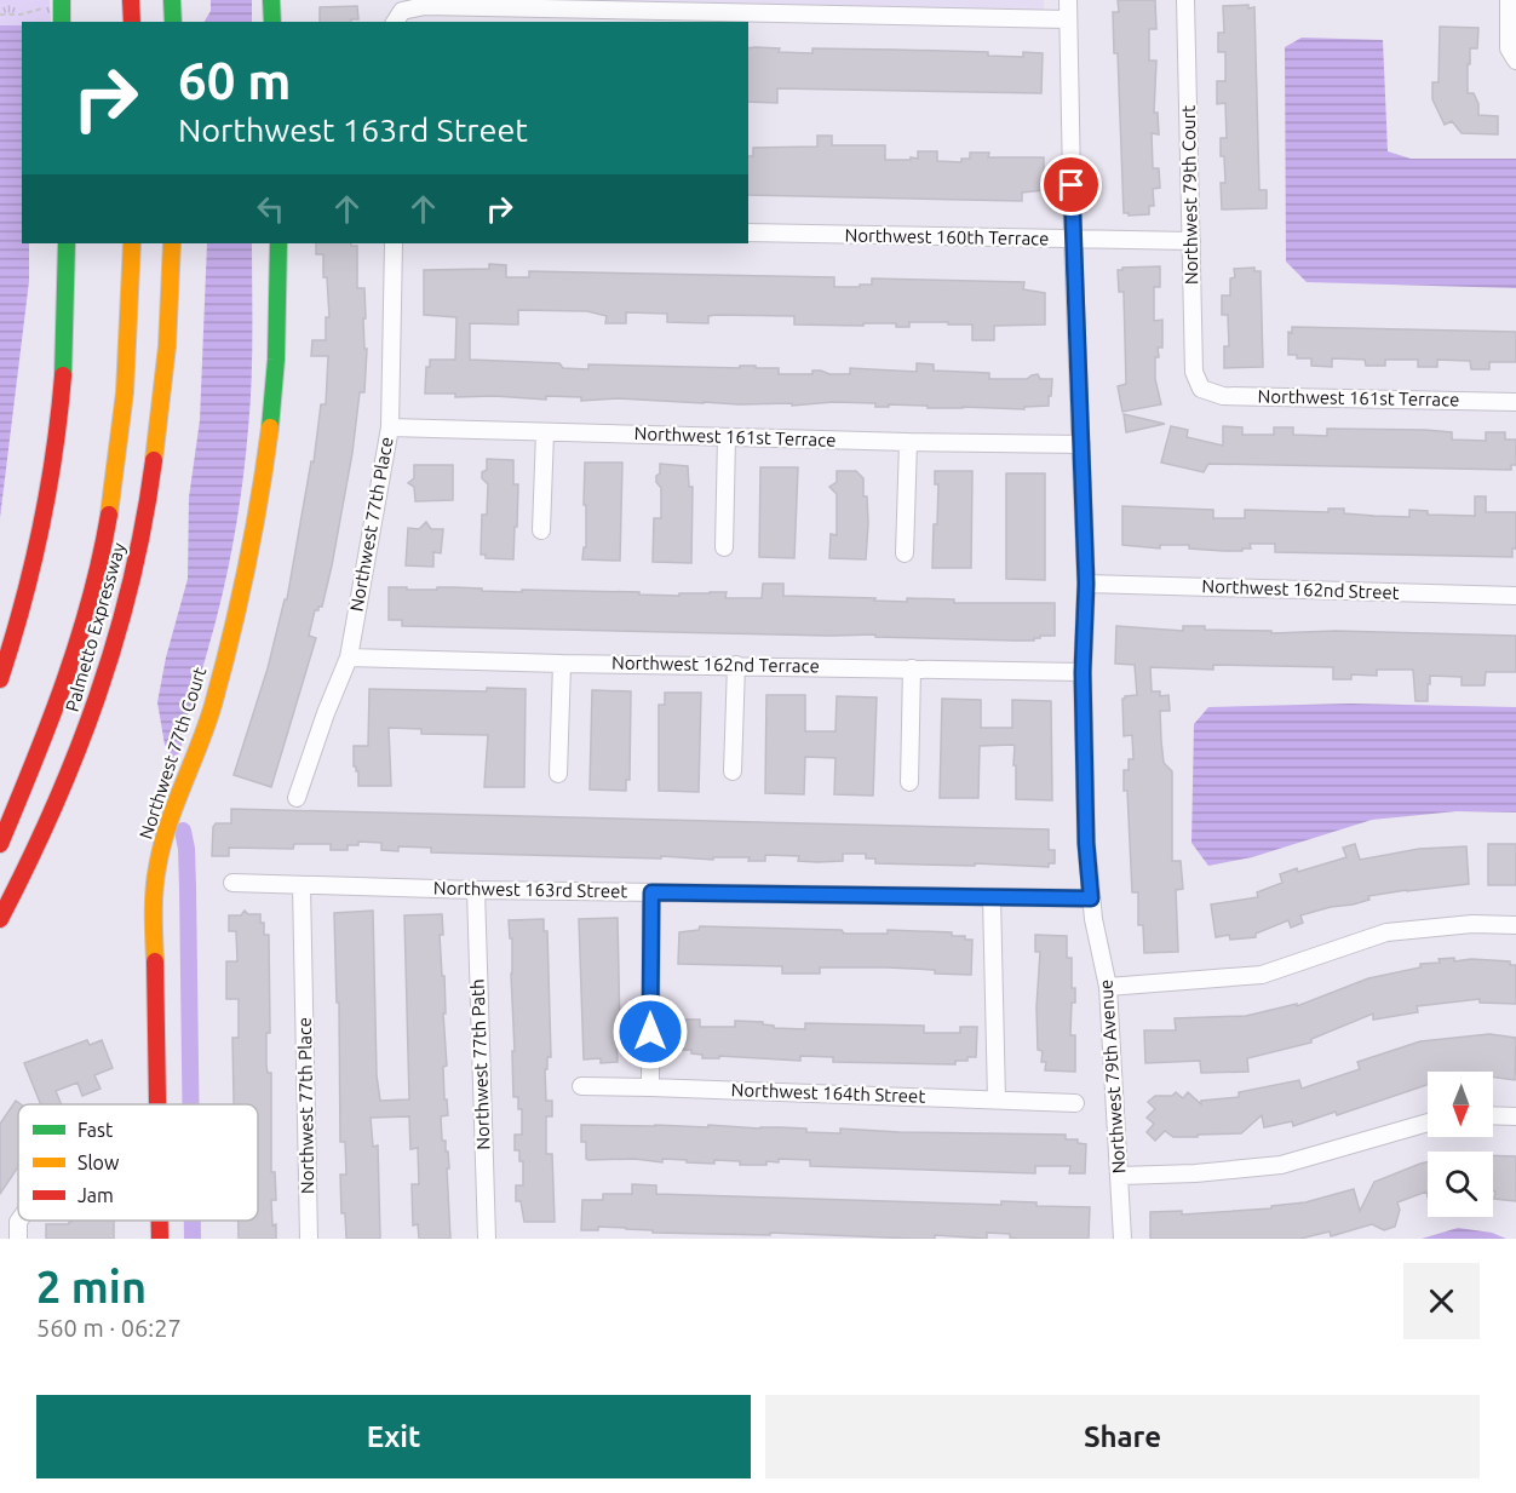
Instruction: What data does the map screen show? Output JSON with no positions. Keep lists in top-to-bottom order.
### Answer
{
  "streets": {
    "main road": ["Palmetto Expressway", "Northwest 77th Court"],
    "street": [
      "Northwest 79th Court",
      "Northwest 160th Terrace",
      "Northwest 161st Terrace",
      "Northwest 77th Place",
      "Northwest 162nd Street",
      "Northwest 162nd Terrace",
      "Northwest 163rd Street",
      "Northwest 77th Path",
      "Northwest 79th Avenue",
      "Northwest 164th Street"
    ]
  },
  "crossings": [
    ["Northwest 79th Court", "Northwest 160th Terrace"],
    ["Northwest 79th Court", "Northwest 161st Terrace"],
    ["Northwest 160th Terrace", "Northwest 79th Avenue"],
    ["Northwest 161st Terrace", "Northwest 77th Place"],
    ["Northwest 161st Terrace", "Northwest 79th Avenue"],
    ["Northwest 77th Place", "Northwest 162nd Terrace"],
    ["Northwest 77th Place", "Northwest 163rd Street"],
    ["Northwest 162nd Street", "Northwest 79th Avenue"],
    ["Northwest 162nd Terrace", "Northwest 79th Avenue"],
    ["Northwest 163rd Street", "Northwest 77th Path"],
    ["Northwest 163rd Street", "Northwest 79th Avenue"]
  ],
  "legend": ["Fast", "Slow", "Jam"],
  "north": "bottom",
  "page": {
    "turn": ["60 m", "Northwest 163rd Street"],
    "heading": ["2 min", "560 m · 06:27"],
    "buttons": ["Exit", "Share"]
  }
}
